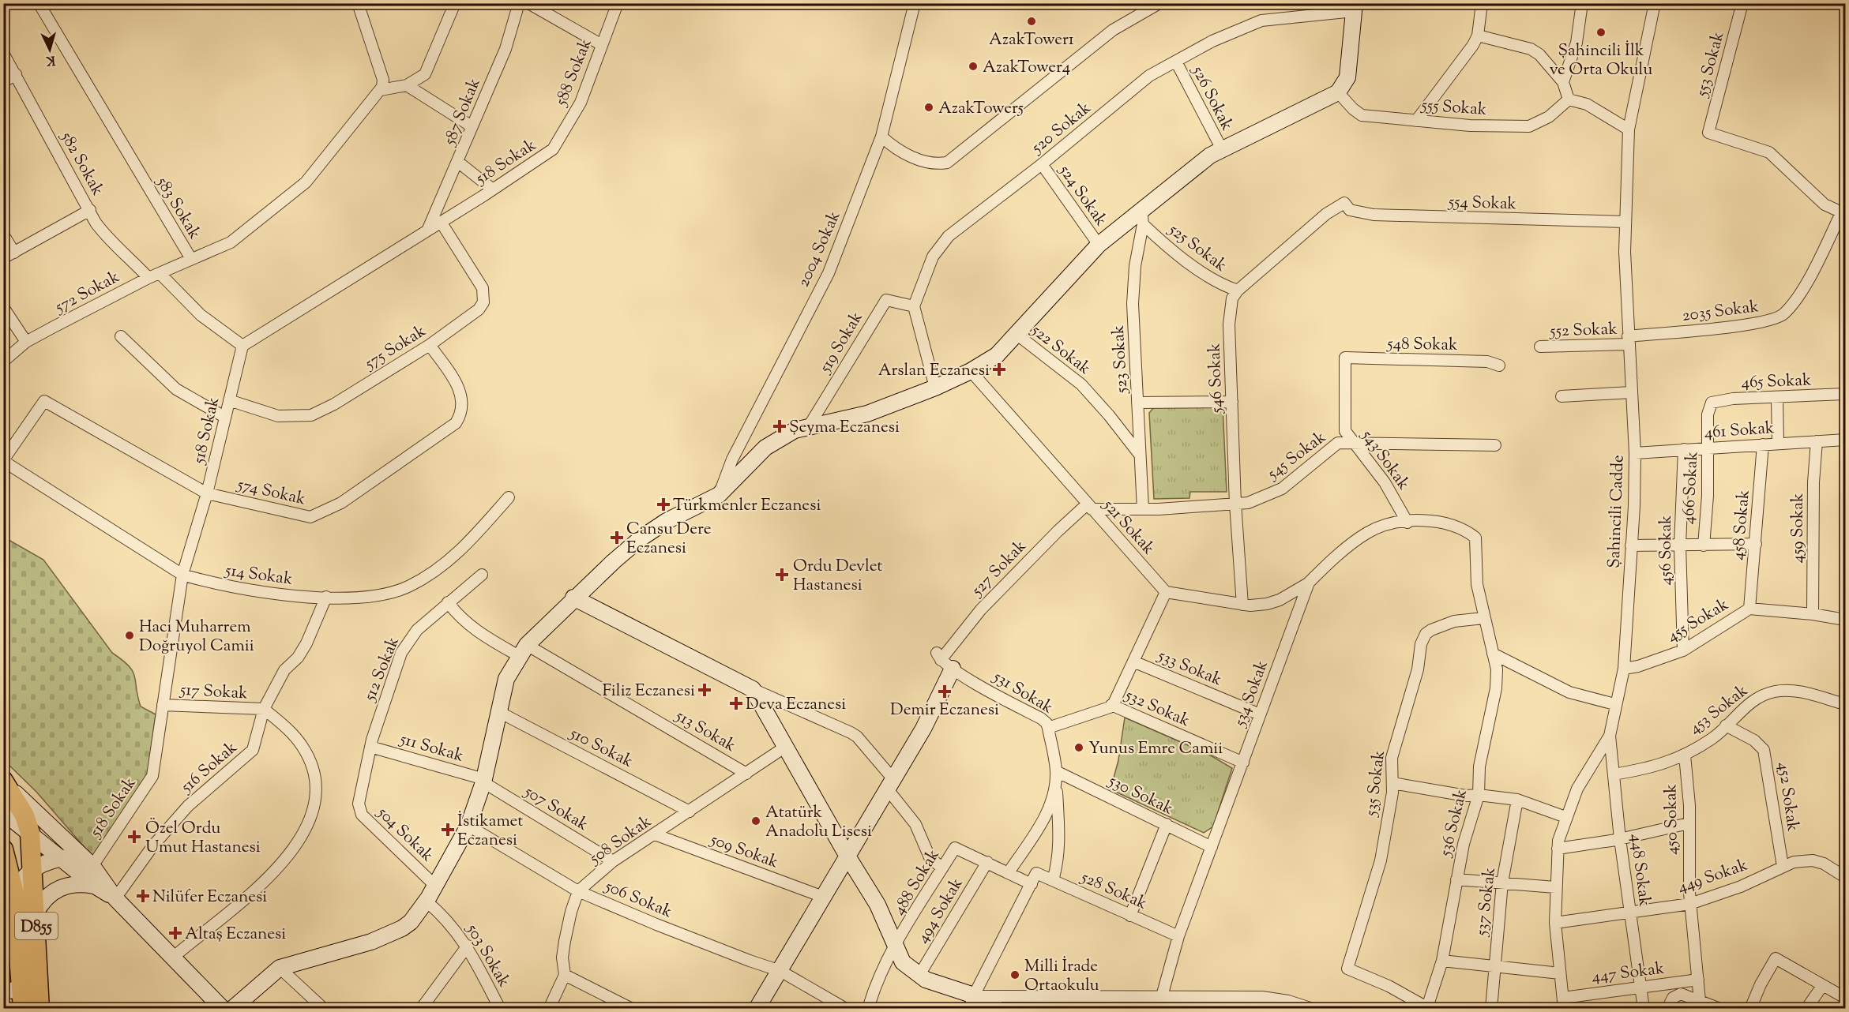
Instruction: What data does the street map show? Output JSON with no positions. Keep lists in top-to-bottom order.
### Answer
{
  "streets": {
    "highway": ["D855"],
    "street": [
      "553 Sokak",
      "588 Sokak",
      "526 Sokak",
      "555 Sokak",
      "587 Sokak",
      "520 Sokak",
      "518 Sokak",
      "582 Sokak",
      "524 Sokak",
      "554 Sokak",
      "583 Sokak",
      "525 Sokak",
      "2004 Sokak",
      "572 Sokak",
      "2035 Sokak",
      "552 Sokak",
      "519 Sokak",
      "548 Sokak",
      "575 Sokak",
      "522 Sokak",
      "523 Sokak",
      "546 Sokak",
      "465 Sokak",
      "461 Sokak",
      "545 Sokak",
      "543 Sokak",
      "466 Sokak",
      "574 Sokak",
      "Şahincili Cadde",
      "458 Sokak",
      "521 Sokak",
      "459 Sokak",
      "456 Sokak",
      "527 Sokak",
      "514 Sokak",
      "455 Sokak",
      "533 Sokak",
      "512 Sokak",
      "517 Sokak",
      "531 Sokak",
      "534 Sokak",
      "532 Sokak",
      "453 Sokak",
      "513 Sokak",
      "511 Sokak",
      "510 Sokak",
      "516 Sokak",
      "535 Sokak",
      "530 Sokak",
      "452 Sokak",
      "507 Sokak",
      "450 Sokak",
      "536 Sokak",
      "504 Sokak",
      "508 Sokak",
      "509 Sokak",
      "448 Sokak",
      "449 Sokak",
      "488 Sokak",
      "528 Sokak",
      "506 Sokak",
      "537 Sokak",
      "494 Sokak",
      "503 Sokak",
      "447 Sokak"
    ]
  },
  "crossings": [
    ["553 Sokak", "2035 Sokak"],
    ["588 Sokak", "518 Sokak"],
    ["526 Sokak", "520 Sokak"],
    ["587 Sokak", "518 Sokak"],
    ["520 Sokak", "524 Sokak"],
    ["520 Sokak", "519 Sokak"],
    ["518 Sokak", "575 Sokak"],
    ["518 Sokak", "574 Sokak"],
    ["518 Sokak", "514 Sokak"],
    ["518 Sokak", "517 Sokak"],
    ["582 Sokak", "572 Sokak"],
    ["554 Sokak", "546 Sokak"],
    ["554 Sokak", "Şahincili Cadde"],
    ["583 Sokak", "572 Sokak"],
    ["525 Sokak", "523 Sokak"],
    ["525 Sokak", "546 Sokak"],
    ["2035 Sokak", "552 Sokak"],
    ["2035 Sokak", "Şahincili Cadde"],
    ["552 Sokak", "Şahincili Cadde"],
    ["548 Sokak", "543 Sokak"],
    ["575 Sokak", "574 Sokak"],
    ["522 Sokak", "523 Sokak"],
    ["523 Sokak", "545 Sokak"],
    ["546 Sokak", "545 Sokak"],
    ["465 Sokak", "466 Sokak"],
    ["461 Sokak", "466 Sokak"],
    ["461 Sokak", "Şahincili Cadde"],
    ["461 Sokak", "458 Sokak"],
    ["461 Sokak", "459 Sokak"],
    ["461 Sokak", "456 Sokak"],
    ["545 Sokak", "543 Sokak"],
    ["545 Sokak", "521 Sokak"],
    ["545 Sokak", "527 Sokak"],
    ["543 Sokak", "534 Sokak"],
    ["574 Sokak", "514 Sokak"],
    ["Şahincili Cadde", "455 Sokak"],
    ["Şahincili Cadde", "448 Sokak"],
    ["Şahincili Cadde", "449 Sokak"],
    ["Şahincili Cadde", "447 Sokak"],
    ["458 Sokak", "455 Sokak"],
    ["521 Sokak", "527 Sokak"],
    ["459 Sokak", "455 Sokak"],
    ["456 Sokak", "455 Sokak"],
    ["527 Sokak", "531 Sokak"],
    ["514 Sokak", "516 Sokak"],
    ["533 Sokak", "534 Sokak"],
    ["512 Sokak", "513 Sokak"],
    ["512 Sokak", "511 Sokak"],
    ["512 Sokak", "504 Sokak"],
    ["517 Sokak", "516 Sokak"],
    ["531 Sokak", "532 Sokak"],
    ["534 Sokak", "532 Sokak"],
    ["534 Sokak", "530 Sokak"],
    ["534 Sokak", "536 Sokak"],
    ["534 Sokak", "528 Sokak"],
    ["453 Sokak", "452 Sokak"],
    ["453 Sokak", "450 Sokak"],
    ["453 Sokak", "448 Sokak"],
    ["513 Sokak", "508 Sokak"],
    ["511 Sokak", "507 Sokak"],
    ["510 Sokak", "508 Sokak"],
    ["535 Sokak", "536 Sokak"],
    ["452 Sokak", "449 Sokak"],
    ["507 Sokak", "508 Sokak"],
    ["450 Sokak", "449 Sokak"],
    ["450 Sokak", "447 Sokak"],
    ["508 Sokak", "509 Sokak"],
    ["508 Sokak", "506 Sokak"],
    ["448 Sokak", "449 Sokak"],
    ["448 Sokak", "447 Sokak"],
    ["488 Sokak", "528 Sokak"],
    ["488 Sokak", "494 Sokak"]
  ],
  "places": {
    "other": [
      "AzakTower1",
      "Şahincili İlk ve Orta Okulu",
      "AzakTower4",
      "AzakTower5",
      "Hacı Muharrem Doğruyol Camii",
      "Yunus Emre Camii",
      "Atatürk Anadolu Lisesi",
      "Milli İrade Ortaokulu"
    ],
    "health": [
      "Arslan Eczanesi",
      "Şeyma Eczanesi",
      "Türkmenler Eczanesi",
      "Cansu Dere Eczanesi",
      "Ordu Devlet Hastanesi",
      "Filiz Eczanesi",
      "Demir Eczanesi",
      "Deva Eczanesi",
      "İstikamet Eczanesi",
      "Özel Ordu Umut Hastanesi",
      "Nilüfer Eczanesi",
      "Altaş Eczanesi"
    ]
  },
  "north": "bottom"
}
